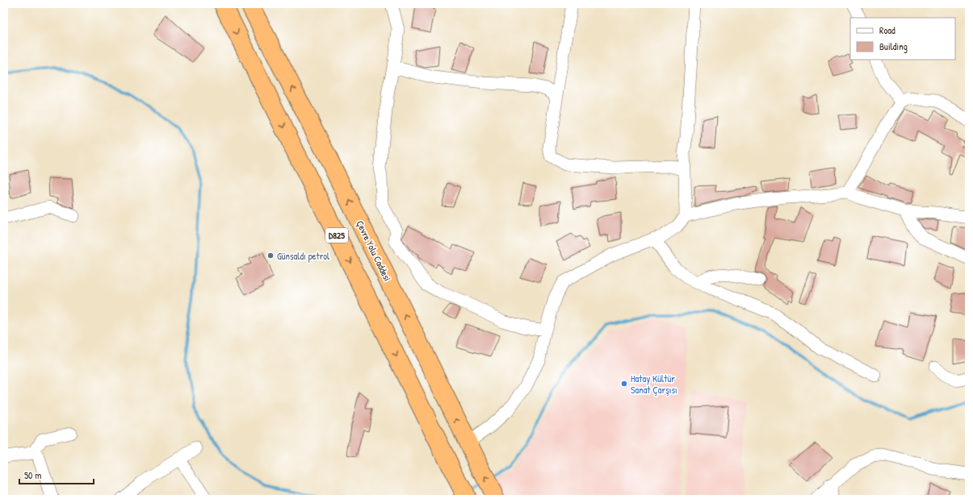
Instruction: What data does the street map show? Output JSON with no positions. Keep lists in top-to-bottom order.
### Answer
{
  "streets": {
    "highway": ["D825", "Çevre Yolu Caddesi"]
  },
  "places": ["Günsaldı petrol", "Hatay Kültür Sanat Çarşısı"],
  "legend": ["Road", "Building"],
  "scale_bar": "50 m"
}
